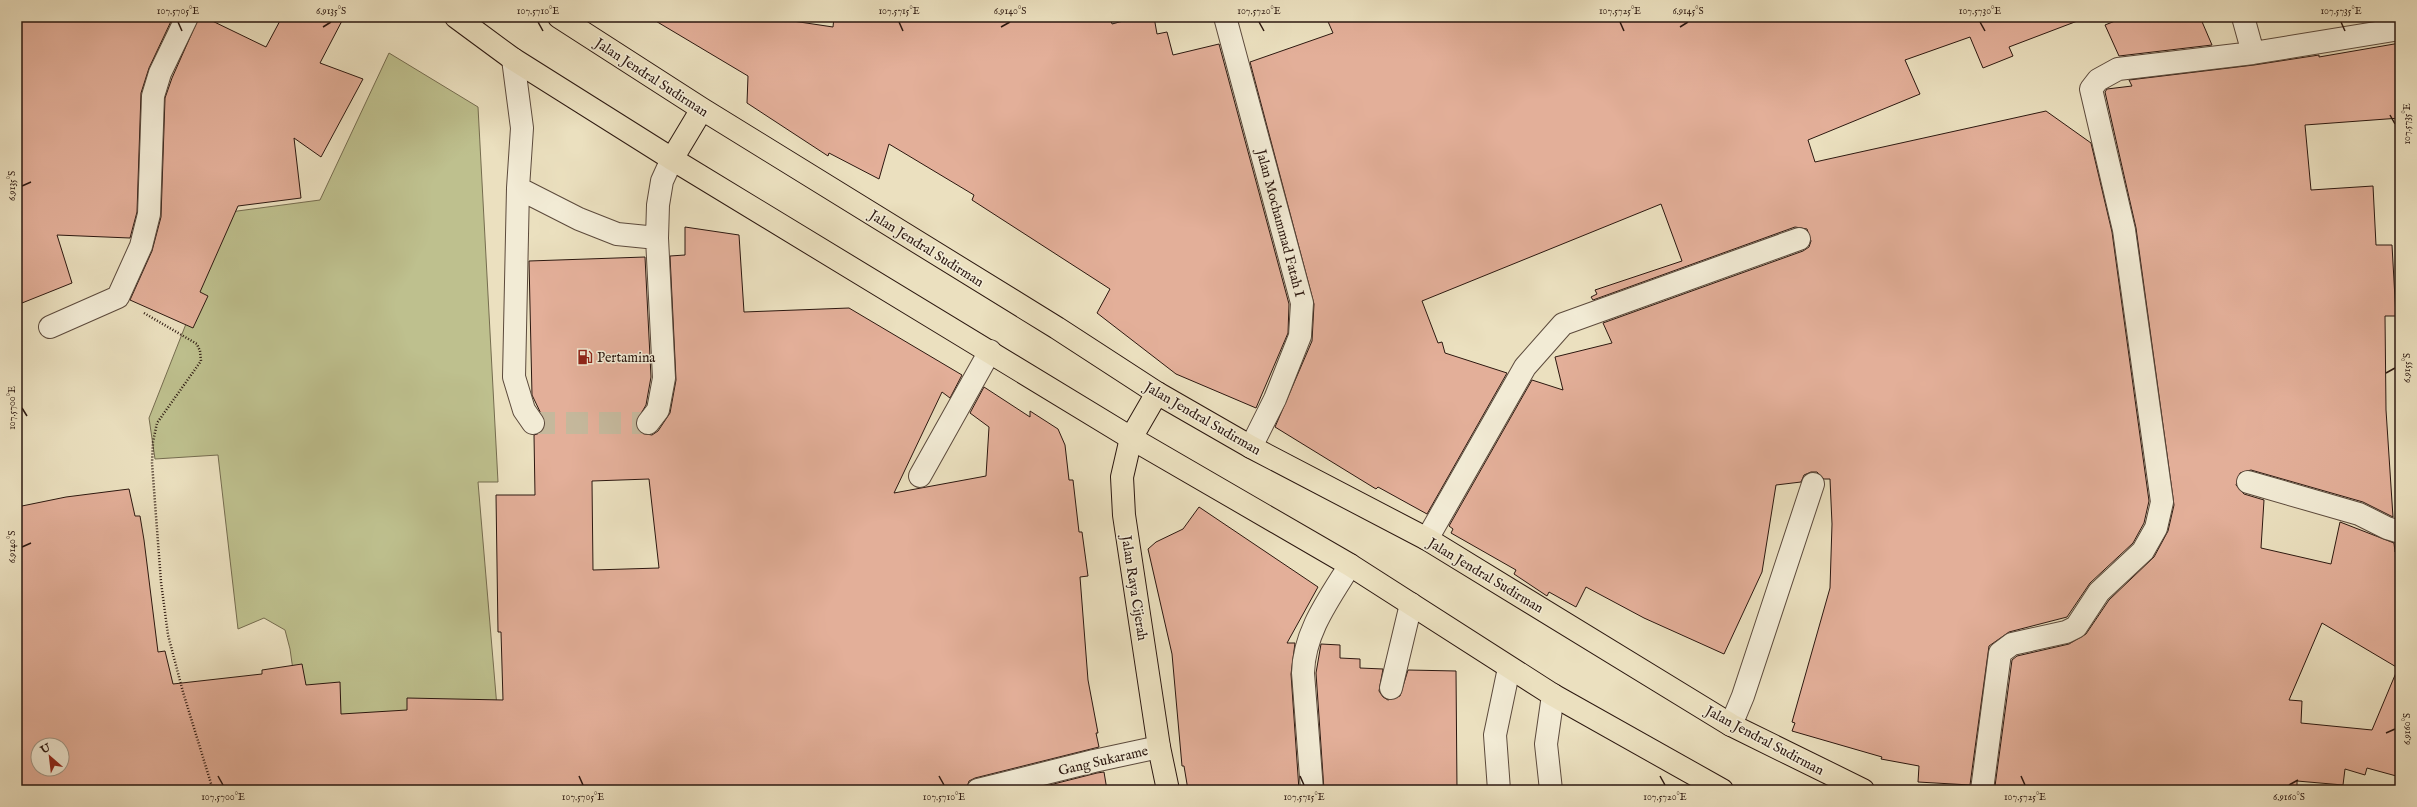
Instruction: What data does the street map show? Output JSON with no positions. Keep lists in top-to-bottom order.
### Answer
{
  "streets": {
    "main road": ["Jalan Jendral Sudirman", "Jalan Raya Cijerah"],
    "street": ["Jalan Mochammad Fatah I", "Gang Sukarame"]
  },
  "crossings": [
    ["Jalan Jendral Sudirman", "Jalan Mochammad Fatah I"],
    ["Jalan Jendral Sudirman", "Jalan Raya Cijerah"],
    ["Jalan Raya Cijerah", "Gang Sukarame"]
  ],
  "places": {
    "fuel station": ["Pertamina"]
  },
  "north": "top left",
  "coordinates": [
    "107.5705°E",
    "6.9135°S",
    "107.5710°E",
    "107.5715°E",
    "6.9140°S",
    "107.5720°E",
    "107.5725°E",
    "6.9145°S",
    "107.5730°E",
    "107.5735°E",
    "6.9155°S",
    "107.5700°E",
    "6.9160°S"
  ]
}
